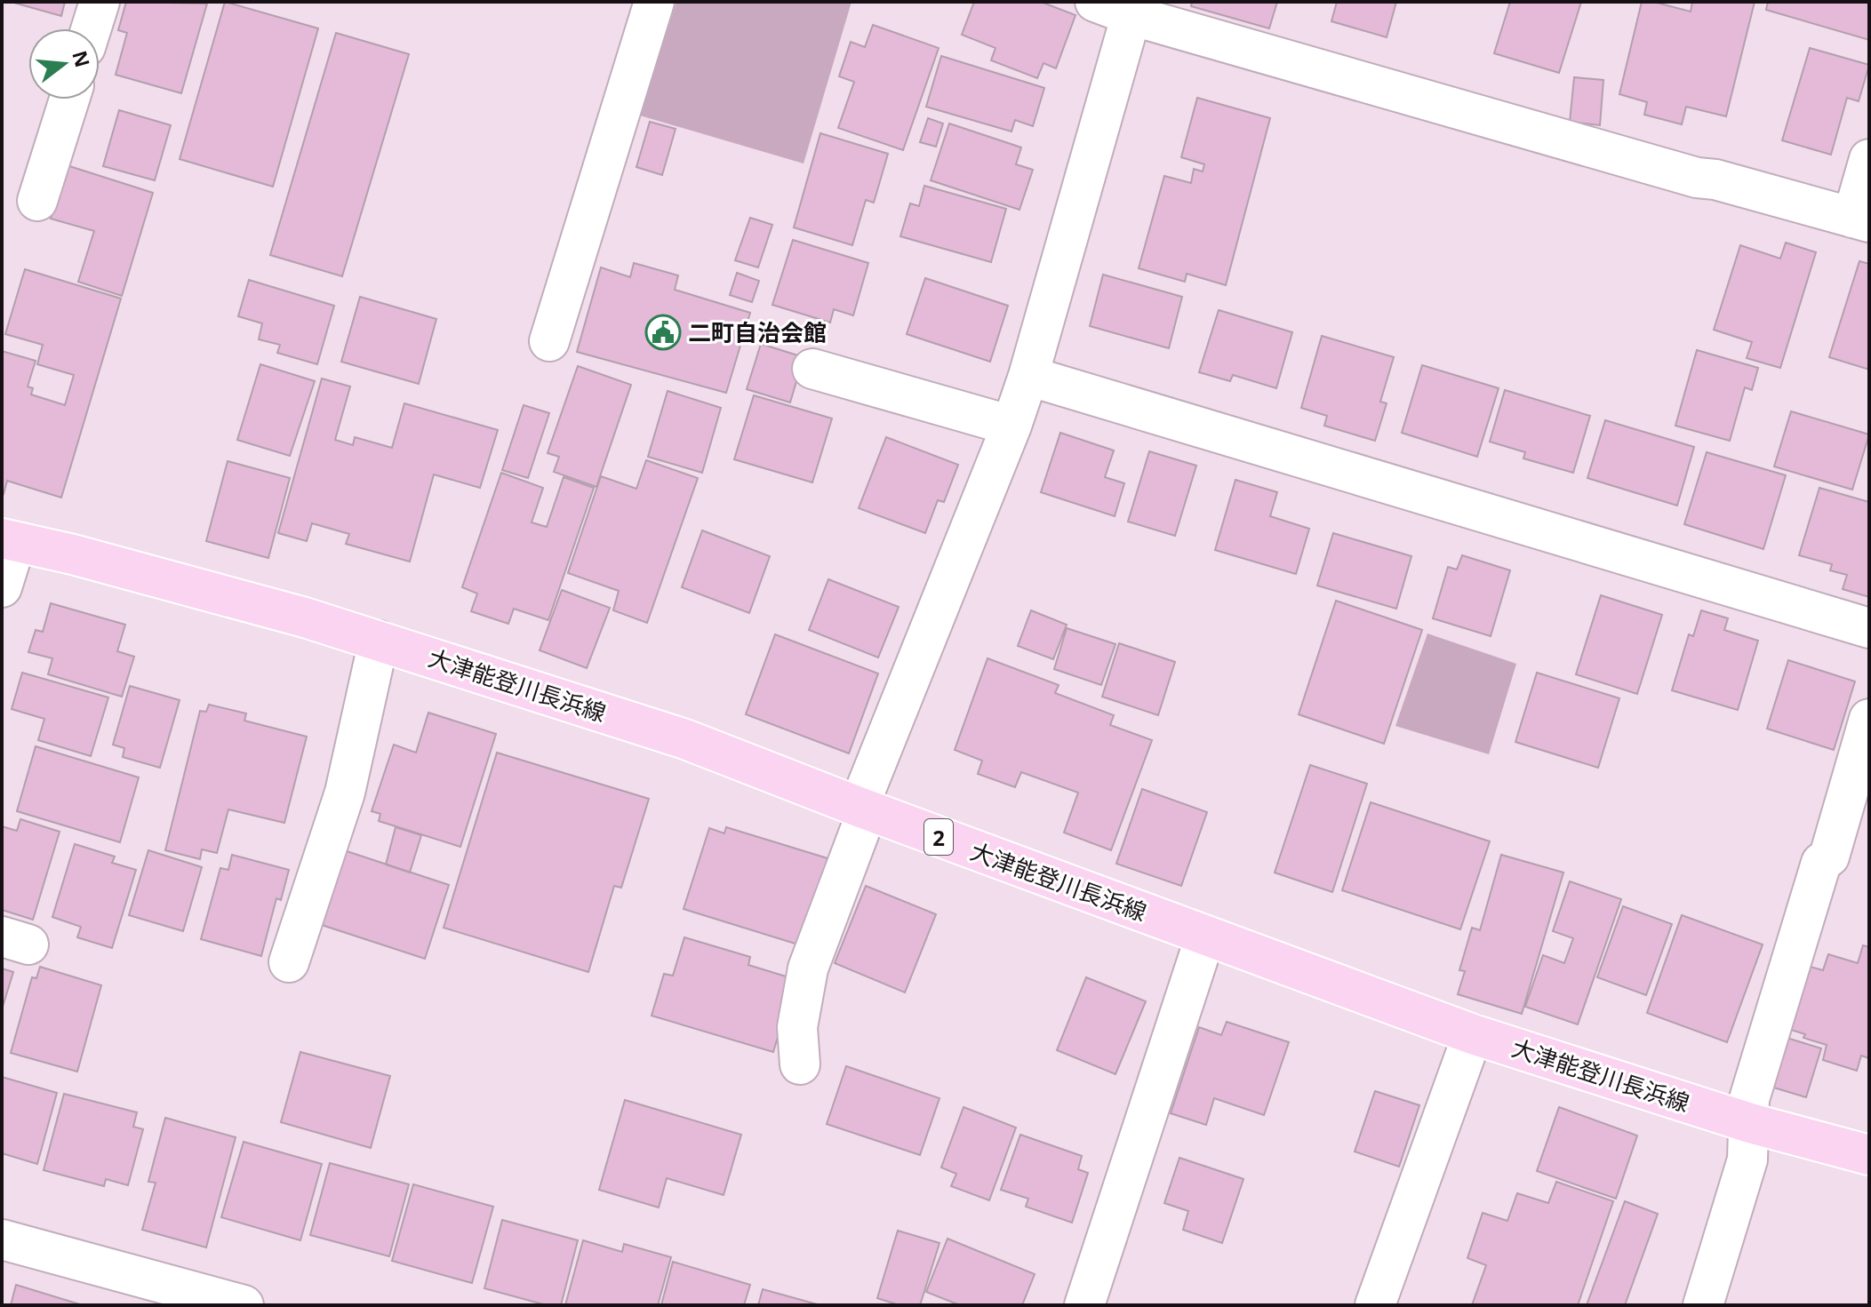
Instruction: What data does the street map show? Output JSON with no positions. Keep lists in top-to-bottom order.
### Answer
{
  "streets": {
    "main road": ["大津能登川長浜線", "2"]
  },
  "places": {
    "public building": ["二町自治会館"]
  },
  "north": "right"
}
